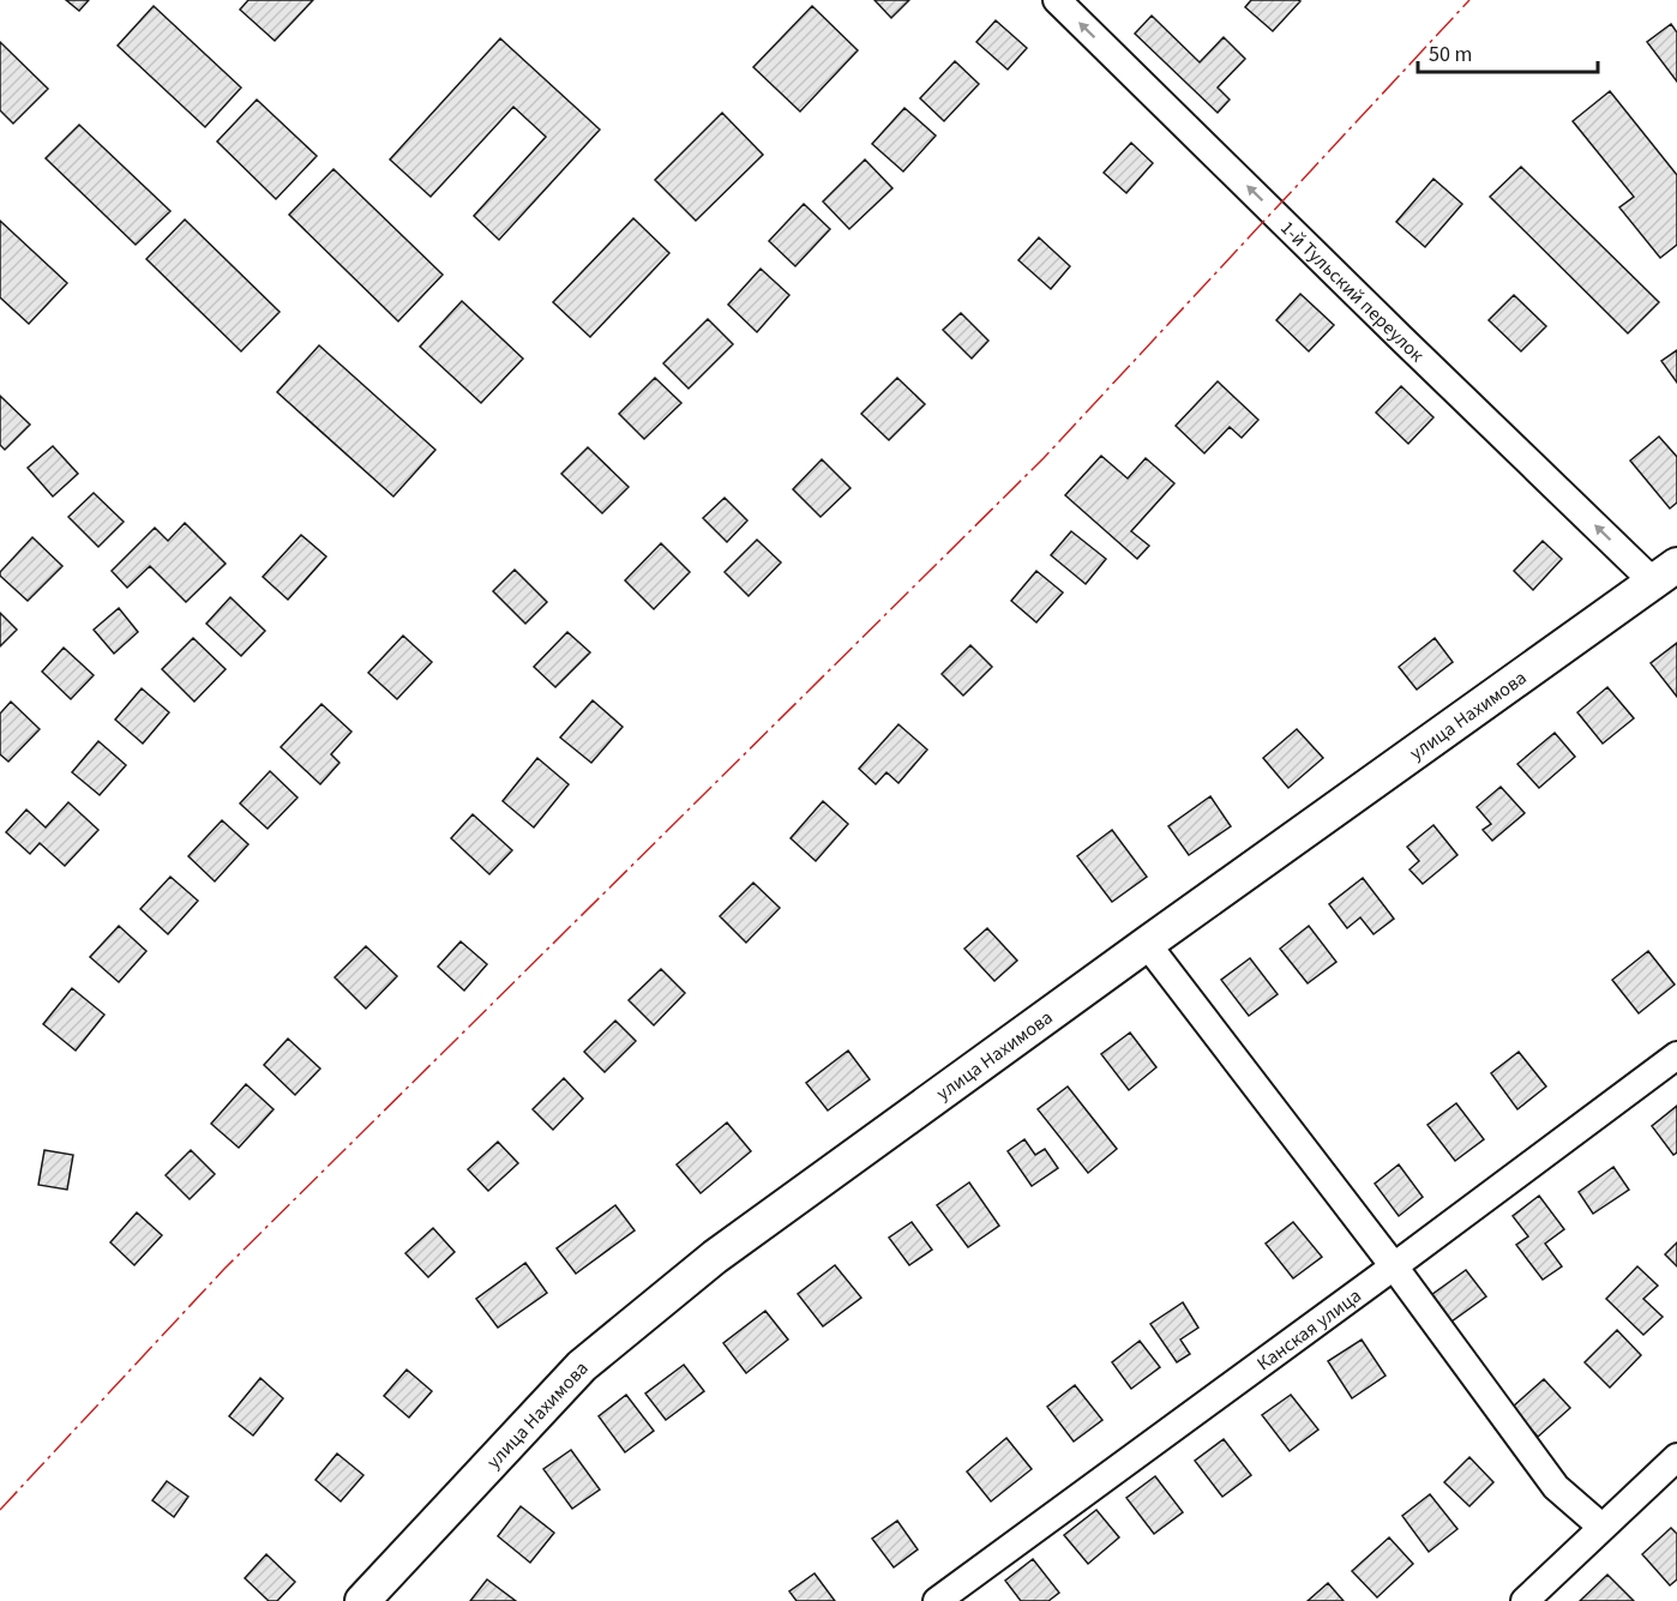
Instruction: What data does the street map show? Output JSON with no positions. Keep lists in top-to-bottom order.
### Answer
{
  "streets": {
    "main road": ["улица Нахимова"],
    "street": ["1-й Тульский переулок", "Канская улица"]
  },
  "crossings": [
    ["1-й Тульский переулок", "улица Нахимова"]
  ],
  "one_way": ["1-й Тульский переулок"],
  "scale_bar": "50 m"
}
